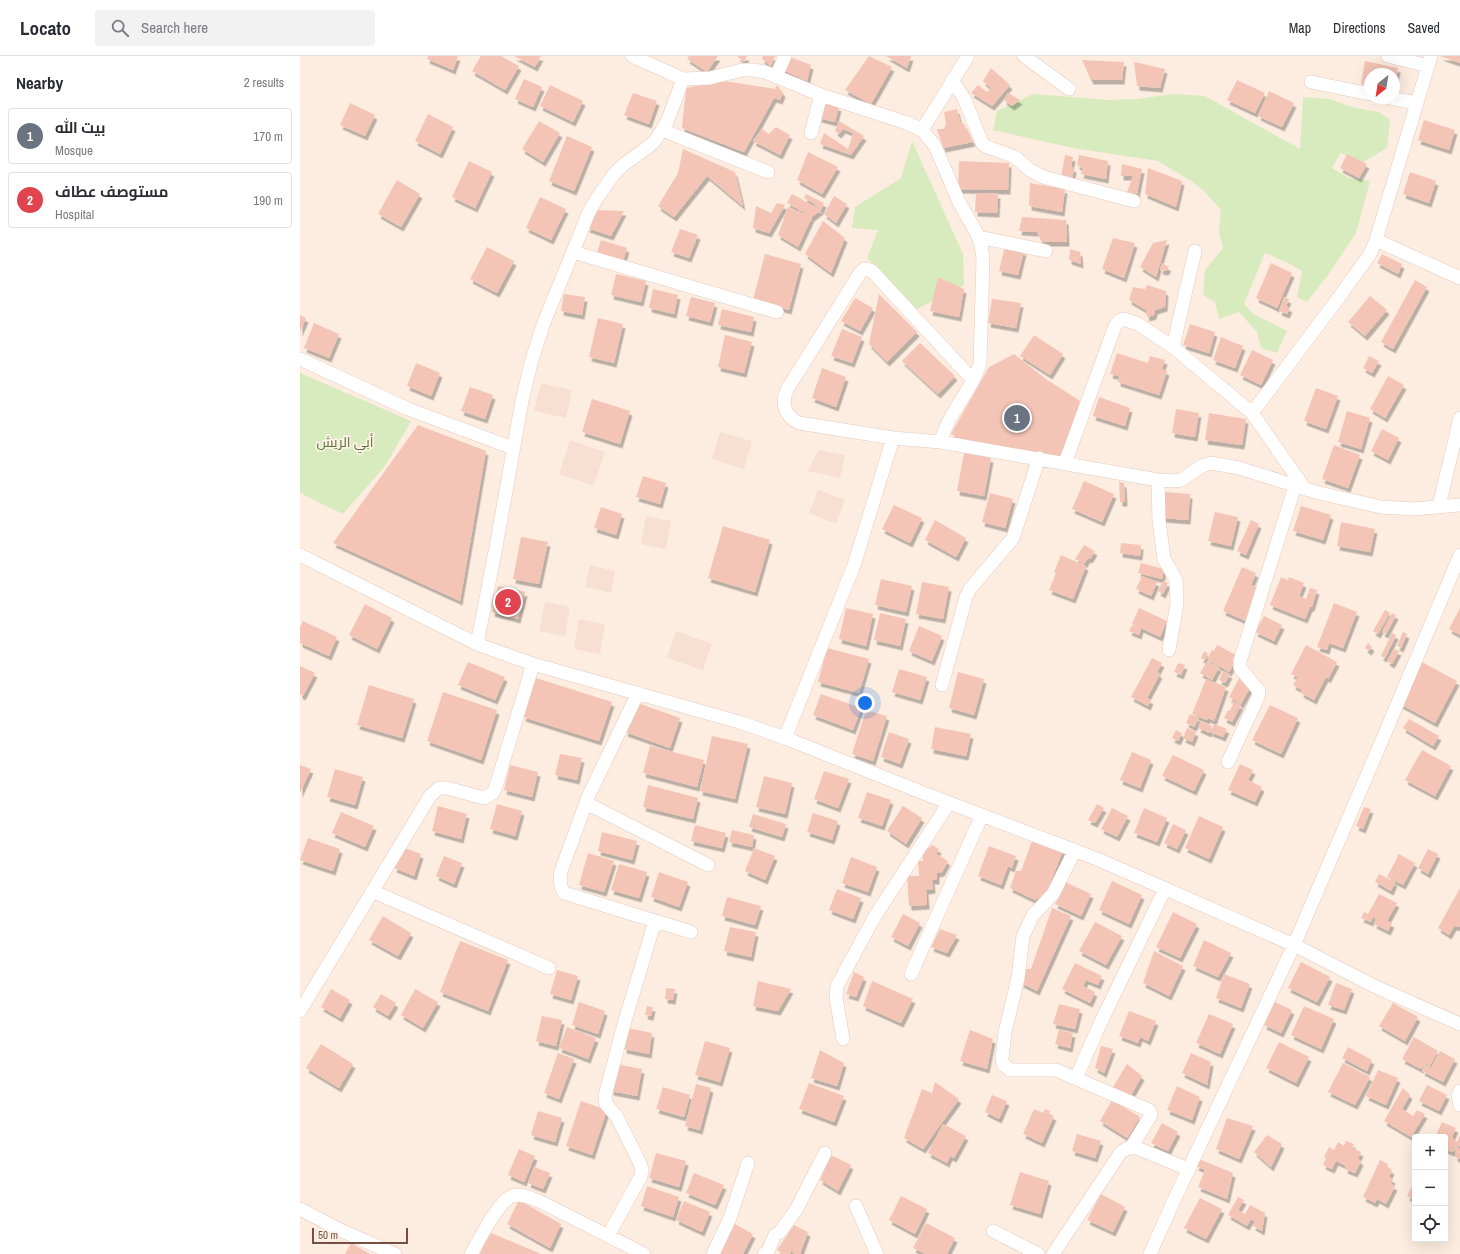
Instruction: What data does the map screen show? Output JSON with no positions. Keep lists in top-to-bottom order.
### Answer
{
  "parks": ["أبي الريش"],
  "scale_bar": "50 m",
  "north": "bottom left",
  "page": {
    "header": "Locato",
    "search": "Search here",
    "nav": ["Map", "Directions", "Saved"],
    "heading": ["Nearby", "2 results"],
    "list": [
      {
        "mark": "1",
        "name": "بيت الله",
        "note": "Mosque",
        "value": "170 m"
      },
      {
        "mark": "2",
        "name": "مستوصف عطاف",
        "note": "Hospital",
        "value": "190 m"
      }
    ],
    "pins": ["1", "2"],
    "map_buttons": ["+", "−"],
    "scale": "50 m"
  }
}
